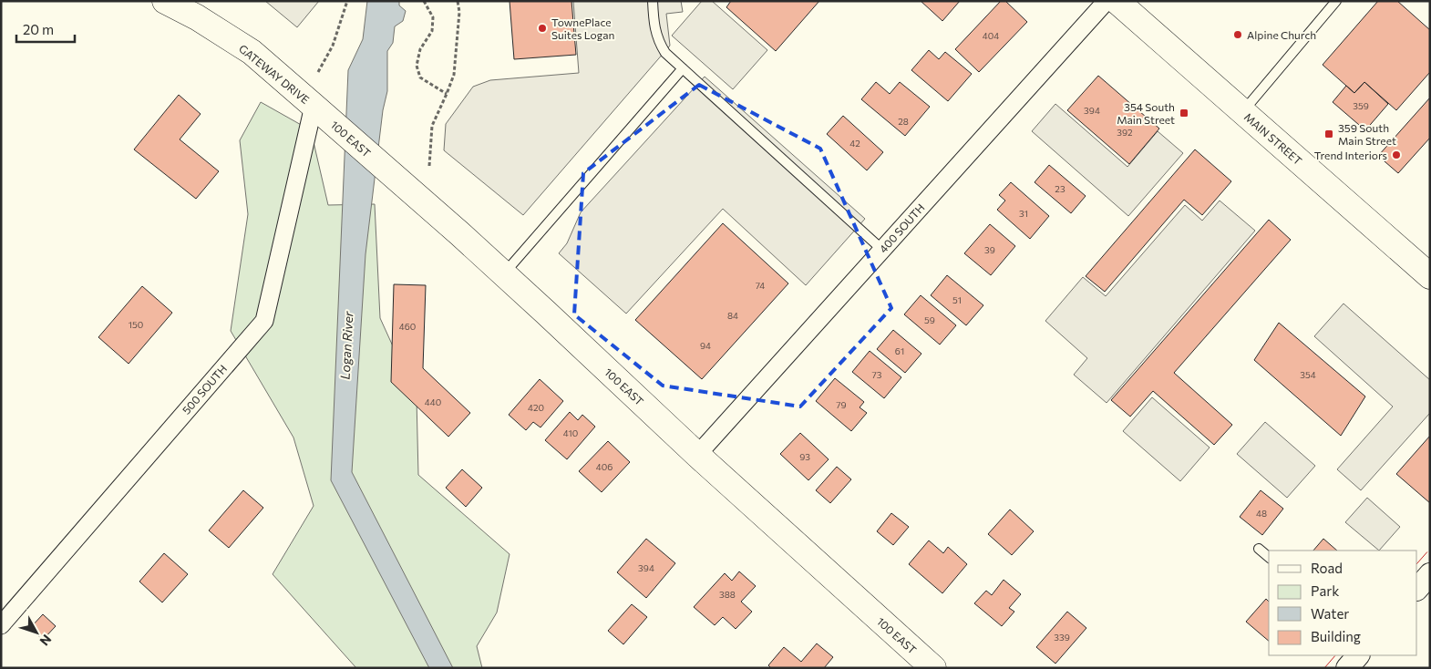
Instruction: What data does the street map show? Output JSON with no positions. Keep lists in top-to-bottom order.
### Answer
{
  "streets": {
    "main road": ["GATEWAY DRIVE", "100 EAST", "MAIN STREET"],
    "street": ["400 SOUTH", "500 SOUTH"]
  },
  "crossings": [
    ["GATEWAY DRIVE", "100 EAST"],
    ["GATEWAY DRIVE", "500 SOUTH"],
    ["100 EAST", "400 SOUTH"],
    ["100 EAST", "500 SOUTH"]
  ],
  "water": ["Logan River"],
  "places": {
    "other": ["TownePlace Suites Logan", "Alpine Church", "Trend Interiors"],
    "transit": ["354 South Main Street", "359 South Main Street"]
  },
  "house_numbers": [
    "404",
    "359",
    "394",
    "28",
    "392",
    "42",
    "23",
    "31",
    "39",
    "74",
    "51",
    "84",
    "59",
    "150",
    "460",
    "94",
    "61",
    "73",
    "354",
    "440",
    "79",
    "420",
    "410",
    "93",
    "406",
    "48",
    "394",
    "388",
    "339"
  ],
  "legend": [
    "Road",
    "Park",
    "Water",
    "Building"
  ],
  "scale_bar": "20 m",
  "north": "bottom right"
}
